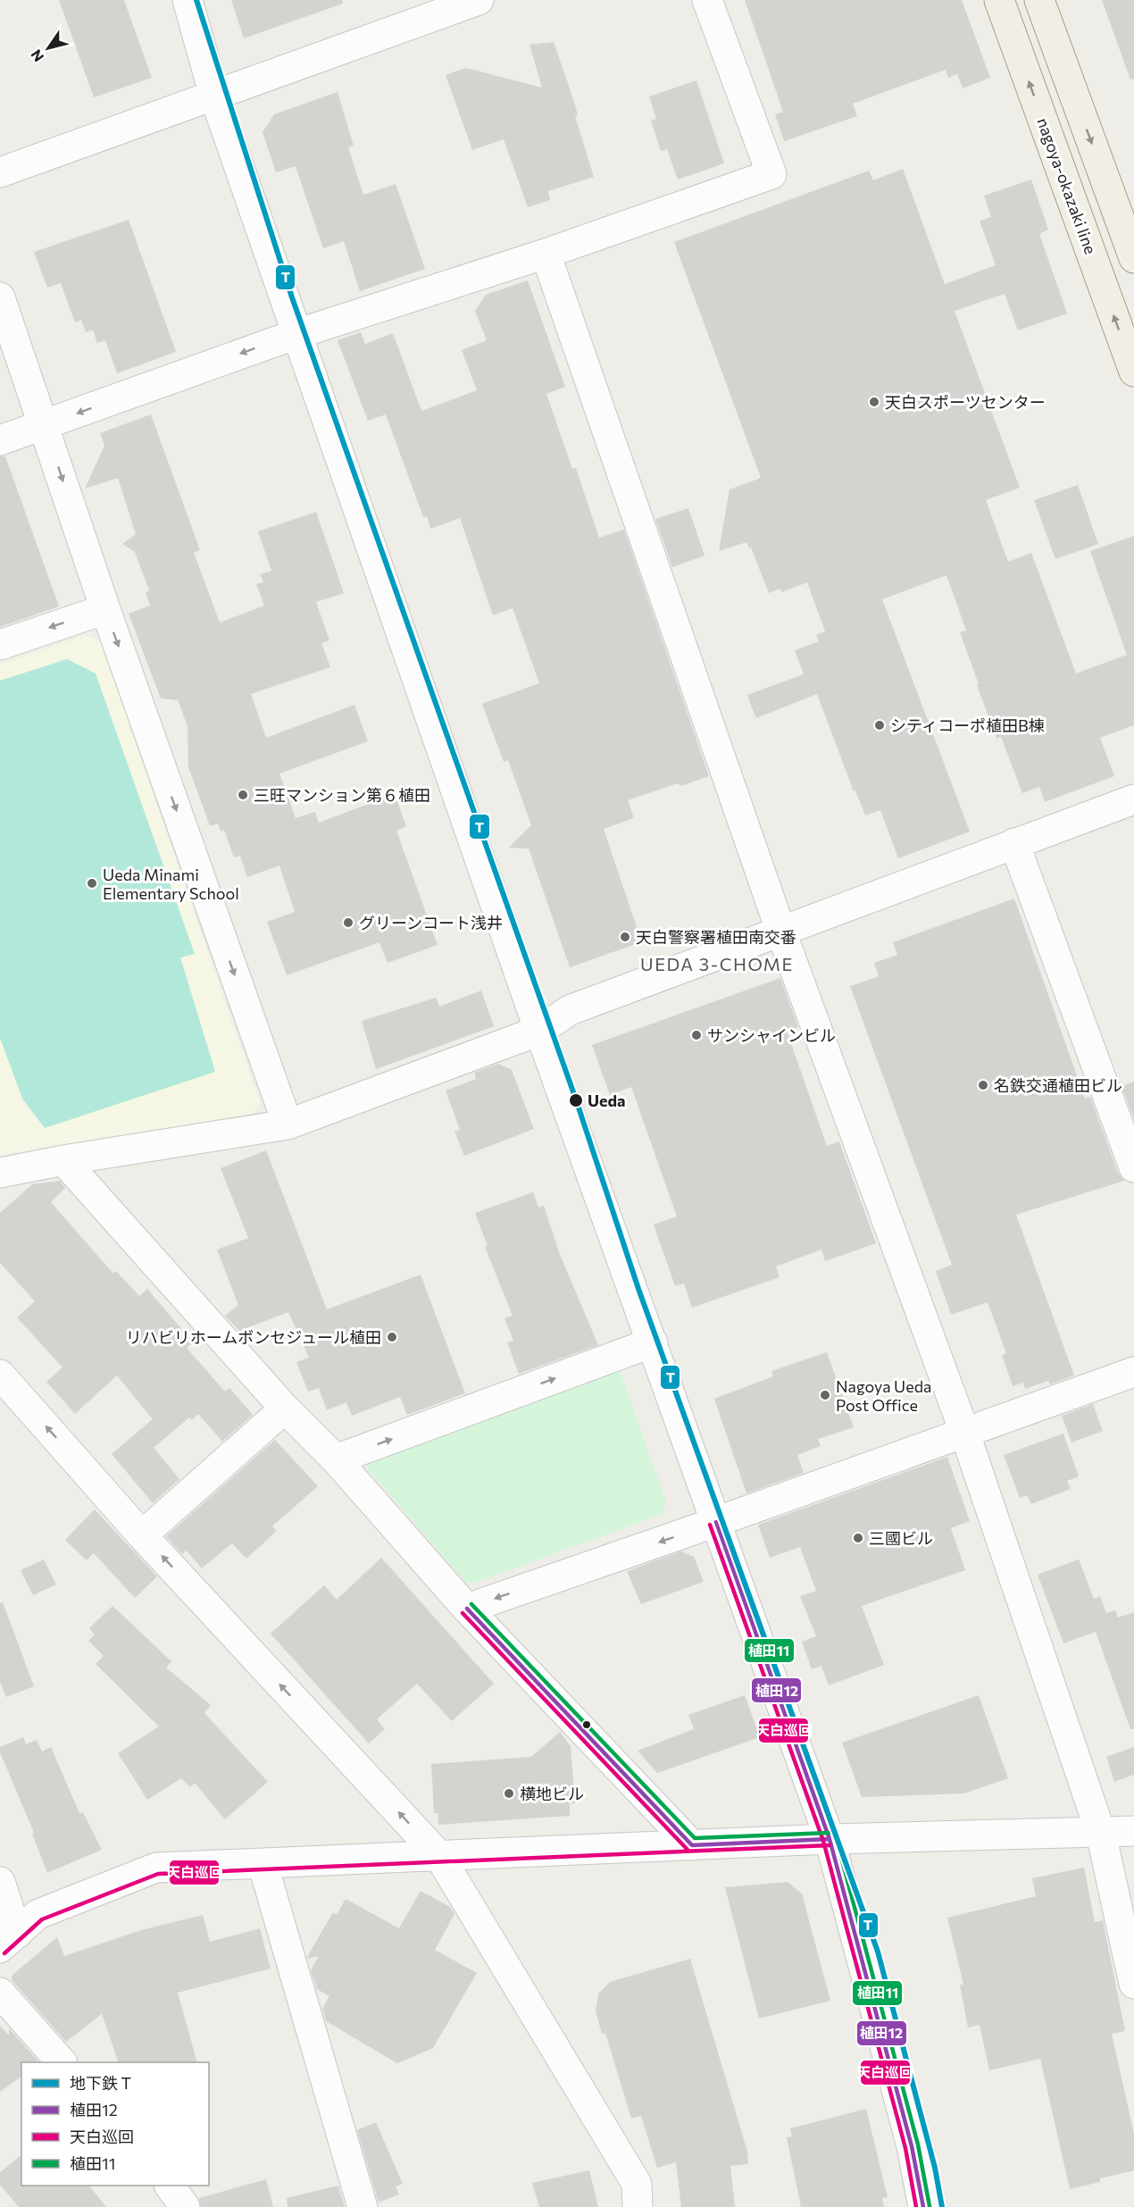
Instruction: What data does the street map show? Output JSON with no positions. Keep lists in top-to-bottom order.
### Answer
{
  "streets": {
    "main road": ["nagoya-okazaki line"]
  },
  "districts": ["UEDA 3-CHOME"],
  "places": [
    "天白スポーツセンター",
    "シティコーポ植田B棟",
    "三旺マンション第６植田",
    "Ueda Minami Elementary School",
    "グリーンコート浅井",
    "天白警察署植田南交番",
    "サンシャインビル",
    "名鉄交通植田ビル",
    "Ueda",
    "リハビリホームボンセジュール植田",
    "Nagoya Ueda Post Office",
    "三國ビル",
    "横地ビル"
  ],
  "lines": [
    "metro line T",
    "transit line 植田11",
    "transit line 植田12",
    "transit line 天白巡回"
  ],
  "legend": [
    "地下鉄 T",
    "植田12",
    "天白巡回",
    "植田11"
  ],
  "north": "bottom left"
}
